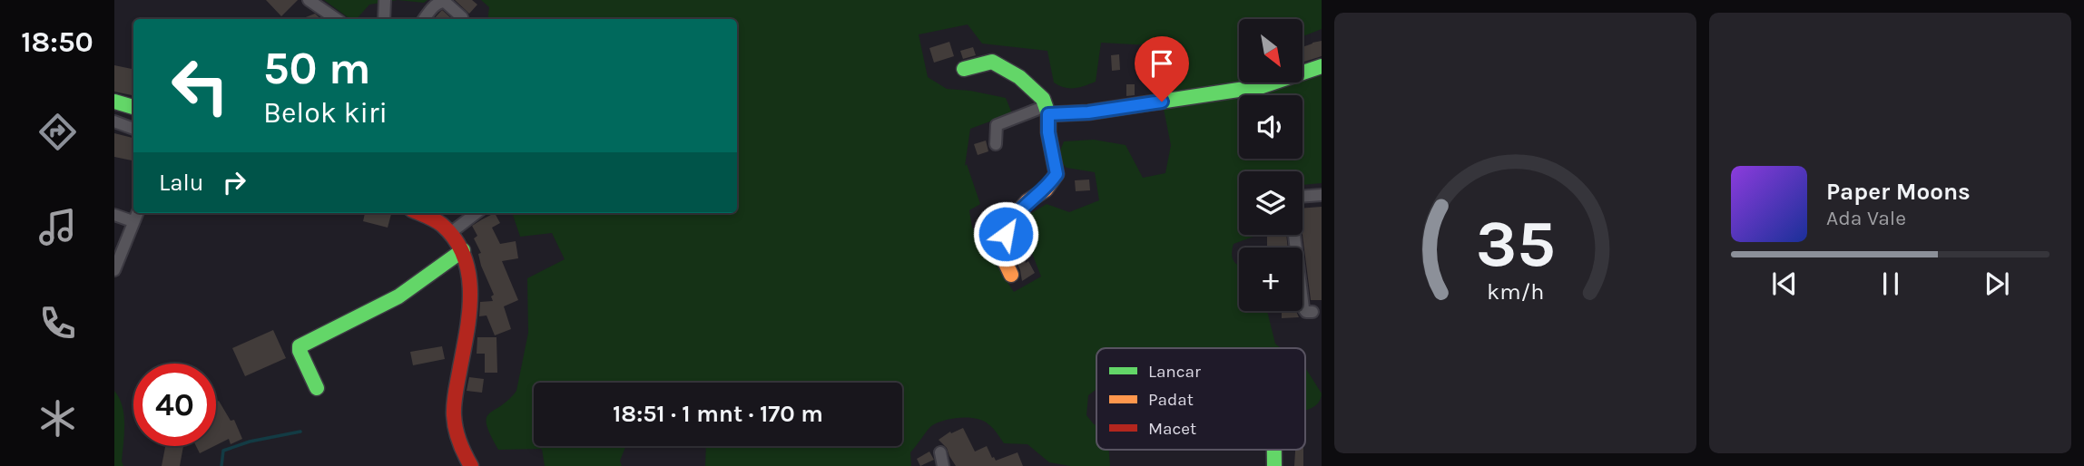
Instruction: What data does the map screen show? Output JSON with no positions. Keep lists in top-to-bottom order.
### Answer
{
  "legend": ["Lancar", "Padat", "Macet"],
  "north": "bottom right",
  "page": {
    "tabs": "18:50",
    "map_buttons": "+",
    "turn": ["50 m", "Belok kiri"],
    "then": "Lalu",
    "song": ["Paper Moons", "Ada Vale"],
    "limit": "40",
    "trip": "18:51 · 1 mnt · 170 m",
    "gauge": ["35", "km/h"]
  }
}
